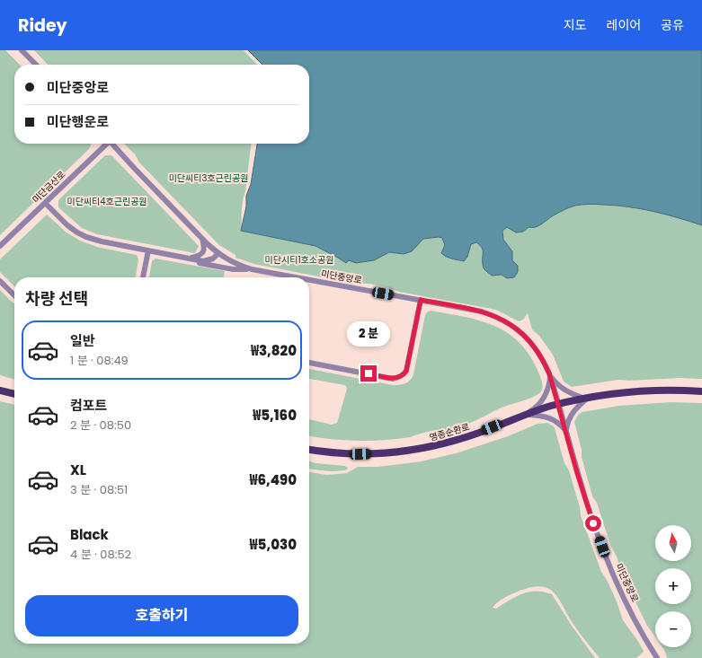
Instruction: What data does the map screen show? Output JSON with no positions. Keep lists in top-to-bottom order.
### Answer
{
  "streets": {
    "main road": ["영종순환로"],
    "street": ["미단금산로", "미단중앙로"]
  },
  "crossings": [
    ["미단중앙로", "영종순환로"]
  ],
  "parks": ["미단씨티3호근린공원", "미단씨티4호근린공원", "미단시티1호소공원"],
  "north": "top",
  "page": {
    "header": "Ridey",
    "nav": ["지도", "레이어", "공유"],
    "banner": ["미단중앙로", "미단행운로"],
    "heading": "차량 선택",
    "list": [
      {
        "name": "일반",
        "note": "1 분 · 08:49",
        "value": "₩3,820"
      },
      {
        "name": "컴포트",
        "note": "2 분 · 08:50",
        "value": "₩5,160"
      },
      {
        "name": "XL",
        "note": "3 분 · 08:51",
        "value": "₩6,490"
      },
      {
        "name": "Black",
        "note": "4 분 · 08:52",
        "value": "₩5,030"
      }
    ],
    "bubble": "2 분",
    "map_buttons": ["+", "−"],
    "buttons": "호출하기"
  }
}
